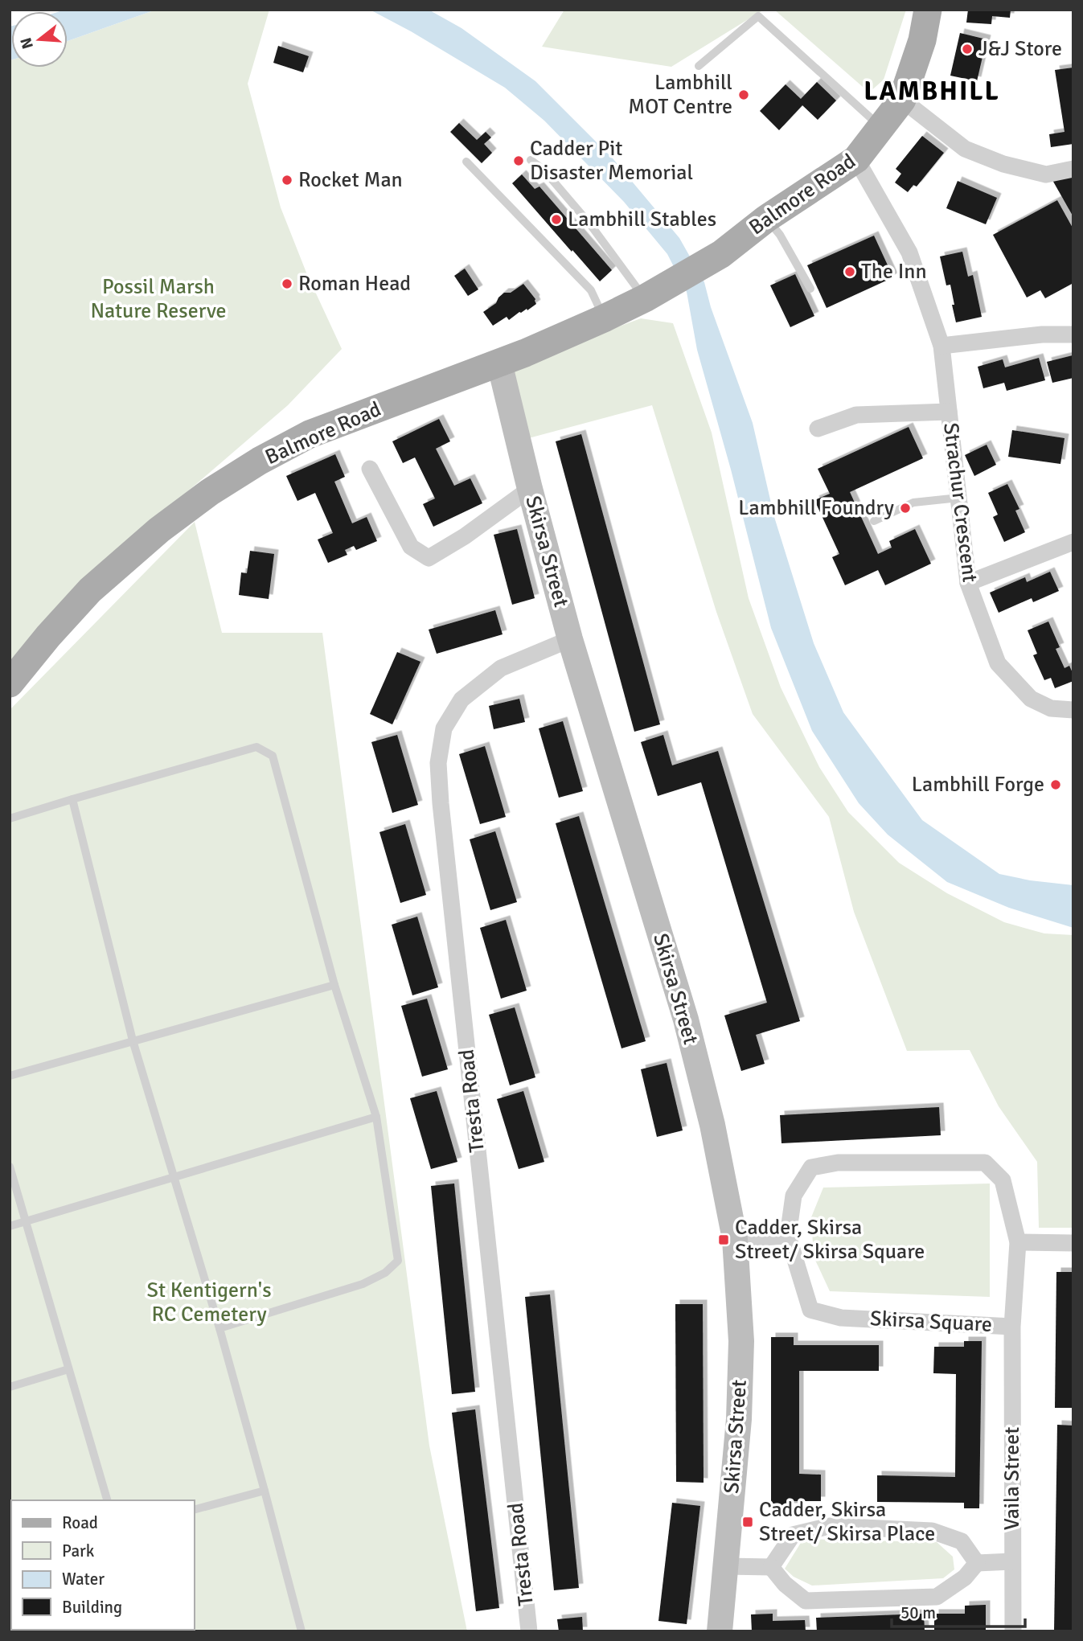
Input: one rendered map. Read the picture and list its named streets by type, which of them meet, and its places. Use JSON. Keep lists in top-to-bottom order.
{
  "streets": {
    "main road": ["Balmore Road"],
    "street": [
      "Strachur Crescent",
      "Skirsa Street",
      "Tresta Road",
      "Skirsa Square",
      "Vaila Street"
    ]
  },
  "crossings": [
    ["Balmore Road", "Strachur Crescent"],
    ["Balmore Road", "Skirsa Street"],
    ["Skirsa Street", "Tresta Road"],
    ["Skirsa Square", "Vaila Street"]
  ],
  "districts": ["LAMBHILL"],
  "parks": ["Possil Marsh Nature Reserve", "St Kentigern's RC Cemetery"],
  "places": {
    "other": [
      "J&J Store",
      "Lambhill MOT Centre",
      "Cadder Pit Disaster Memorial",
      "Rocket Man",
      "Lambhill Stables",
      "The Inn",
      "Roman Head",
      "Lambhill Foundry",
      "Lambhill Forge"
    ],
    "transit": ["Cadder, Skirsa Street/ Skirsa Square", "Cadder, Skirsa Street/ Skirsa Place"]
  },
  "legend": [
    "Road",
    "Park",
    "Water",
    "Building"
  ],
  "scale_bar": "50 m",
  "north": "left"
}
